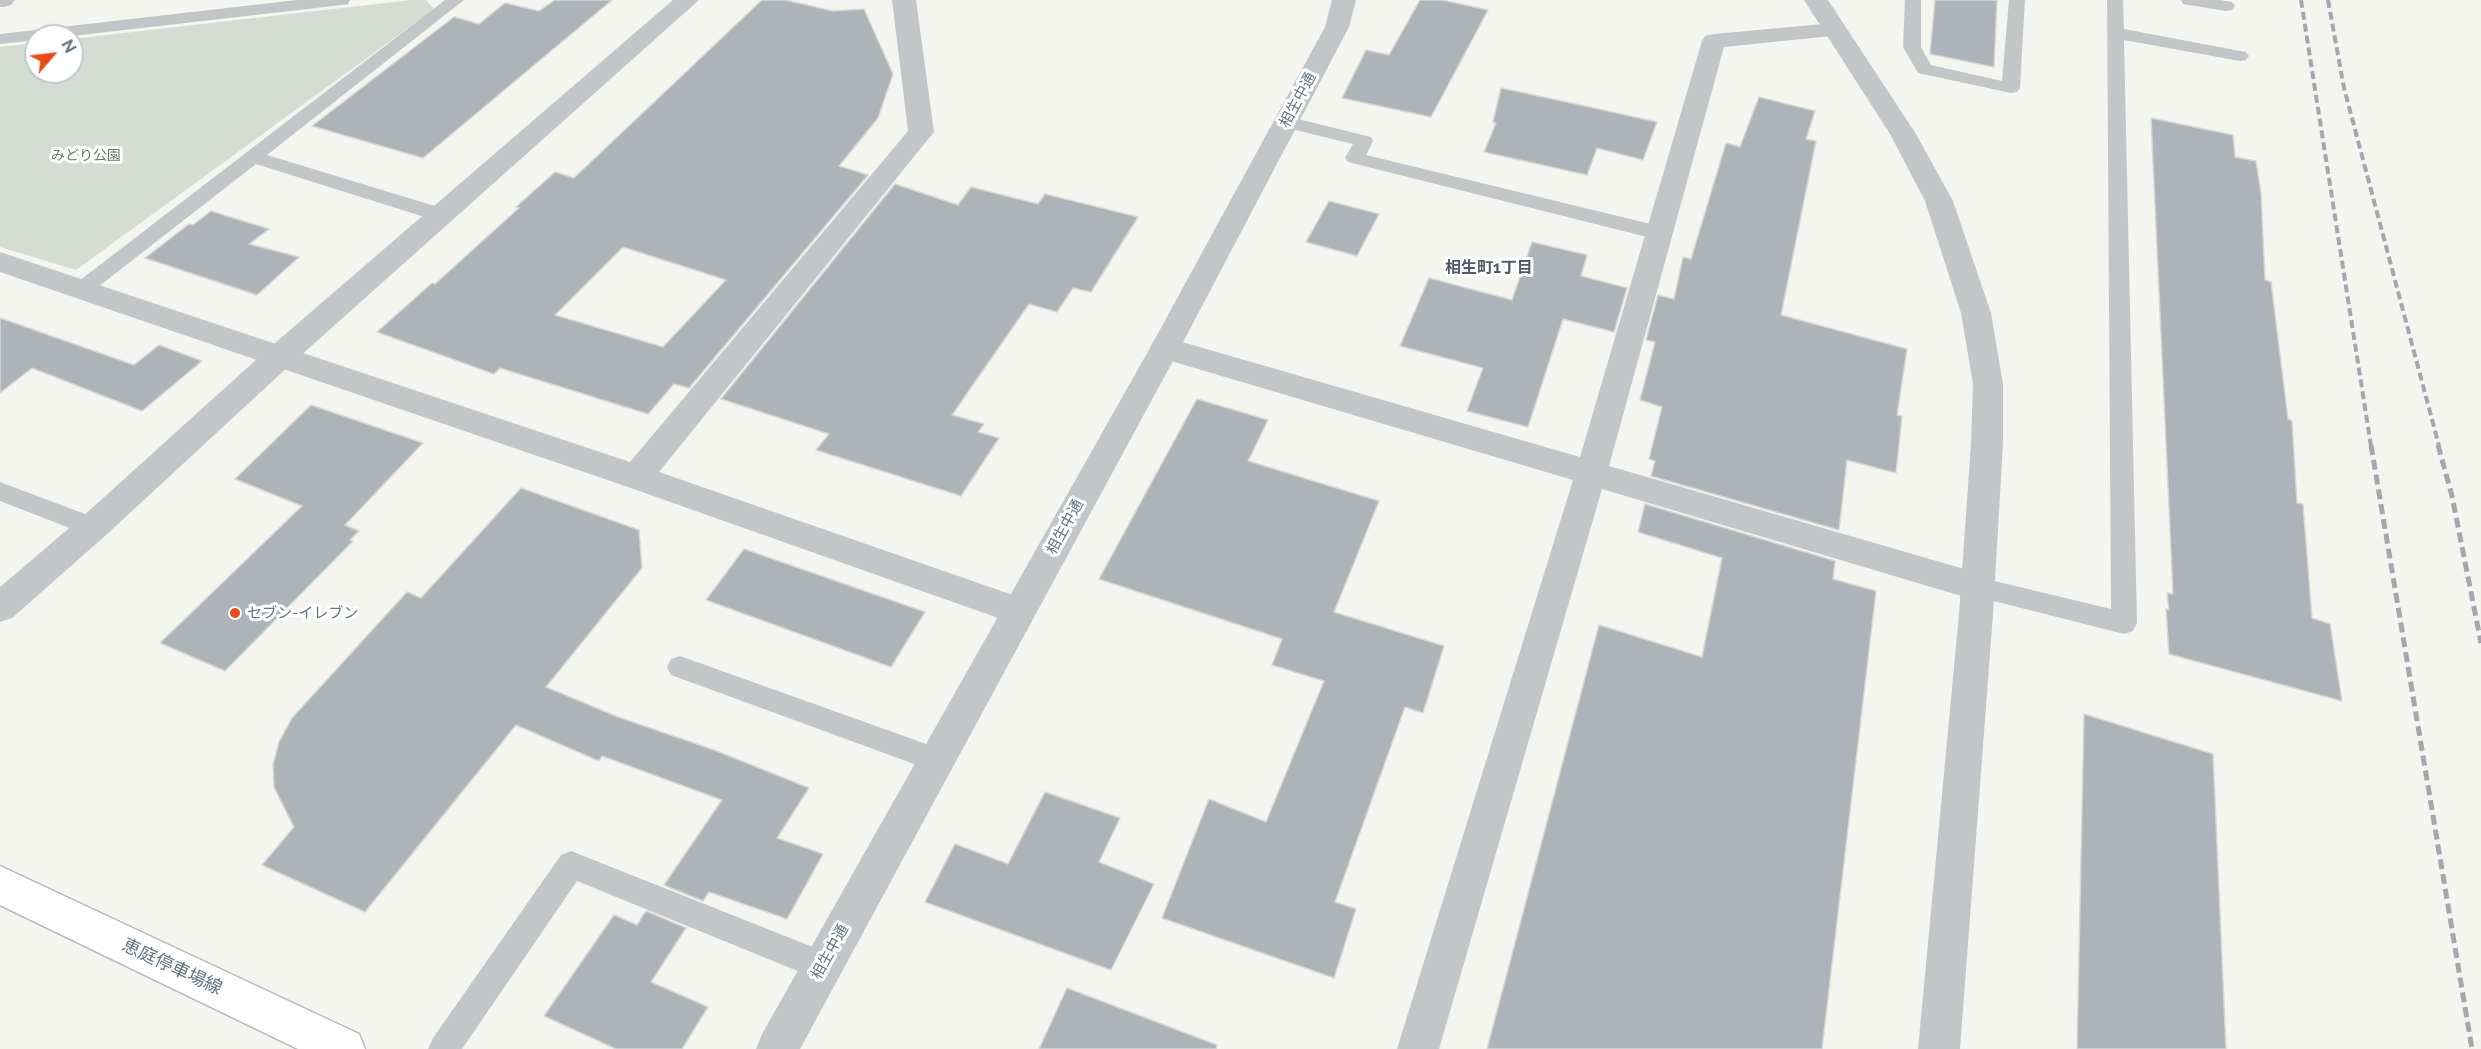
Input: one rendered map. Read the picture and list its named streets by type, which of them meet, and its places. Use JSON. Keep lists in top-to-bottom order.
{
  "streets": {
    "main road": ["恵庭停車場線"],
    "street": ["相生中通"]
  },
  "districts": ["相生町1丁目"],
  "parks": ["みどり公園"],
  "places": ["セブン-イレブン"],
  "north": "top right"
}
